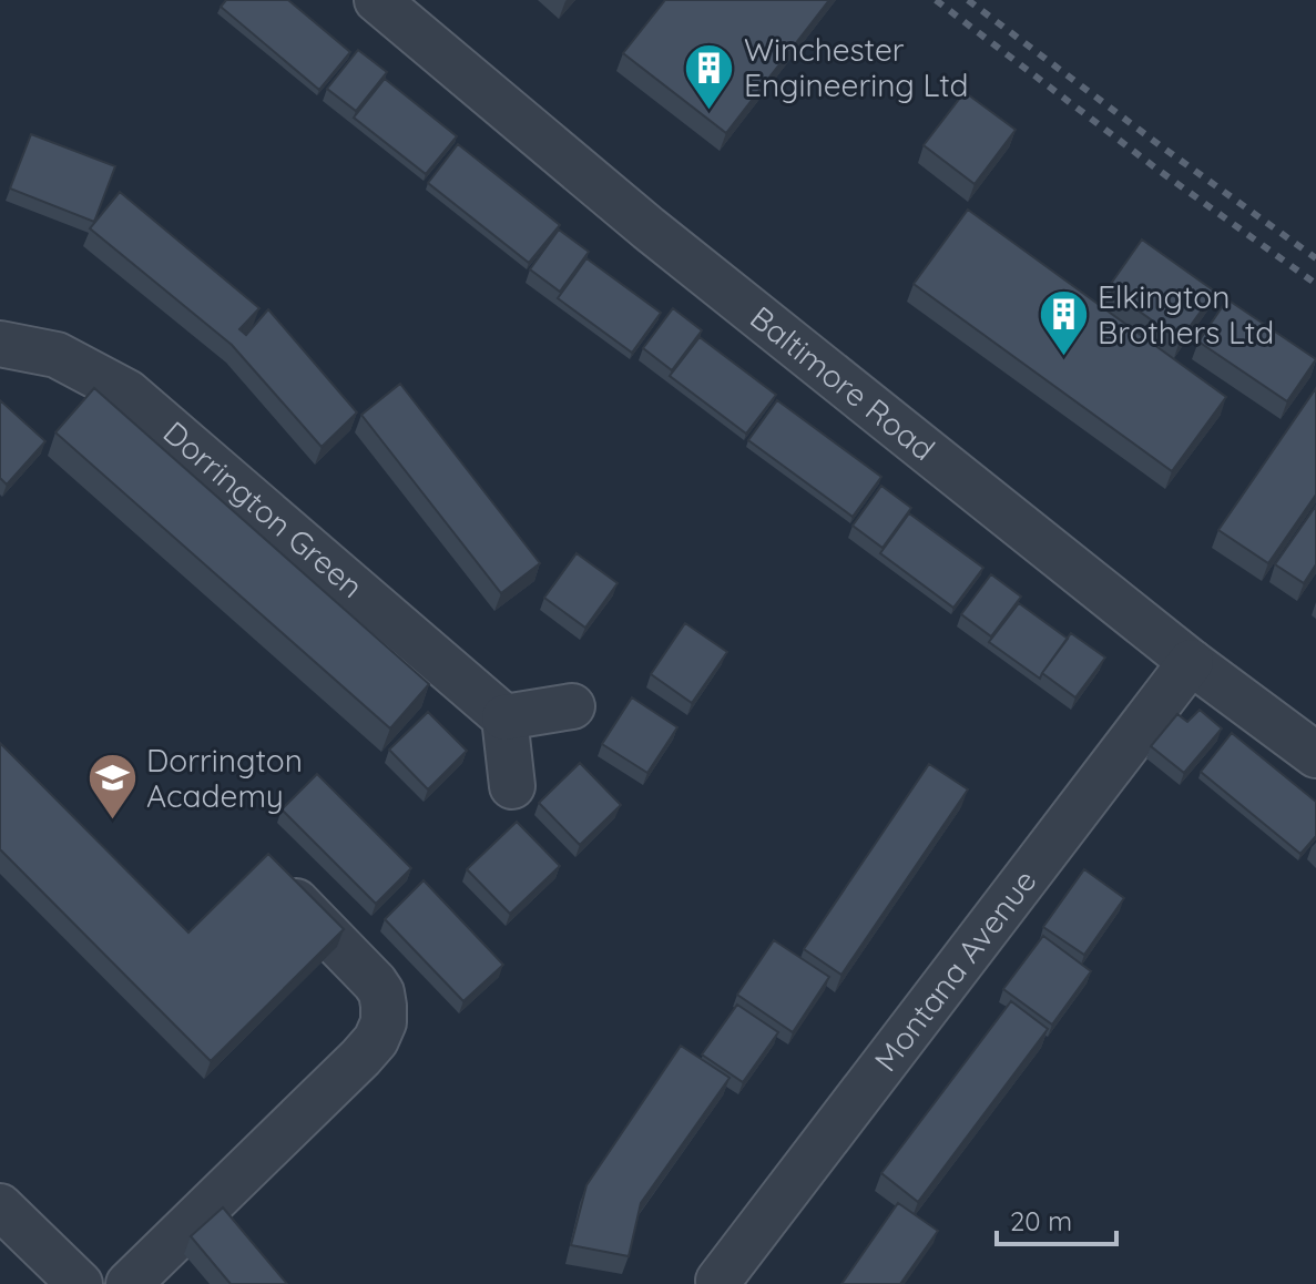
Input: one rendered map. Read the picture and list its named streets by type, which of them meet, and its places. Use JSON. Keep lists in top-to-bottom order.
{
  "streets": {
    "street": ["Baltimore Road", "Dorrington Green", "Montana Avenue"]
  },
  "crossings": [
    ["Baltimore Road", "Montana Avenue"]
  ],
  "places": {
    "building": ["Winchester Engineering Ltd", "Elkington Brothers Ltd"],
    "school or university": ["Dorrington Academy"]
  },
  "scale_bar": "20 m"
}
